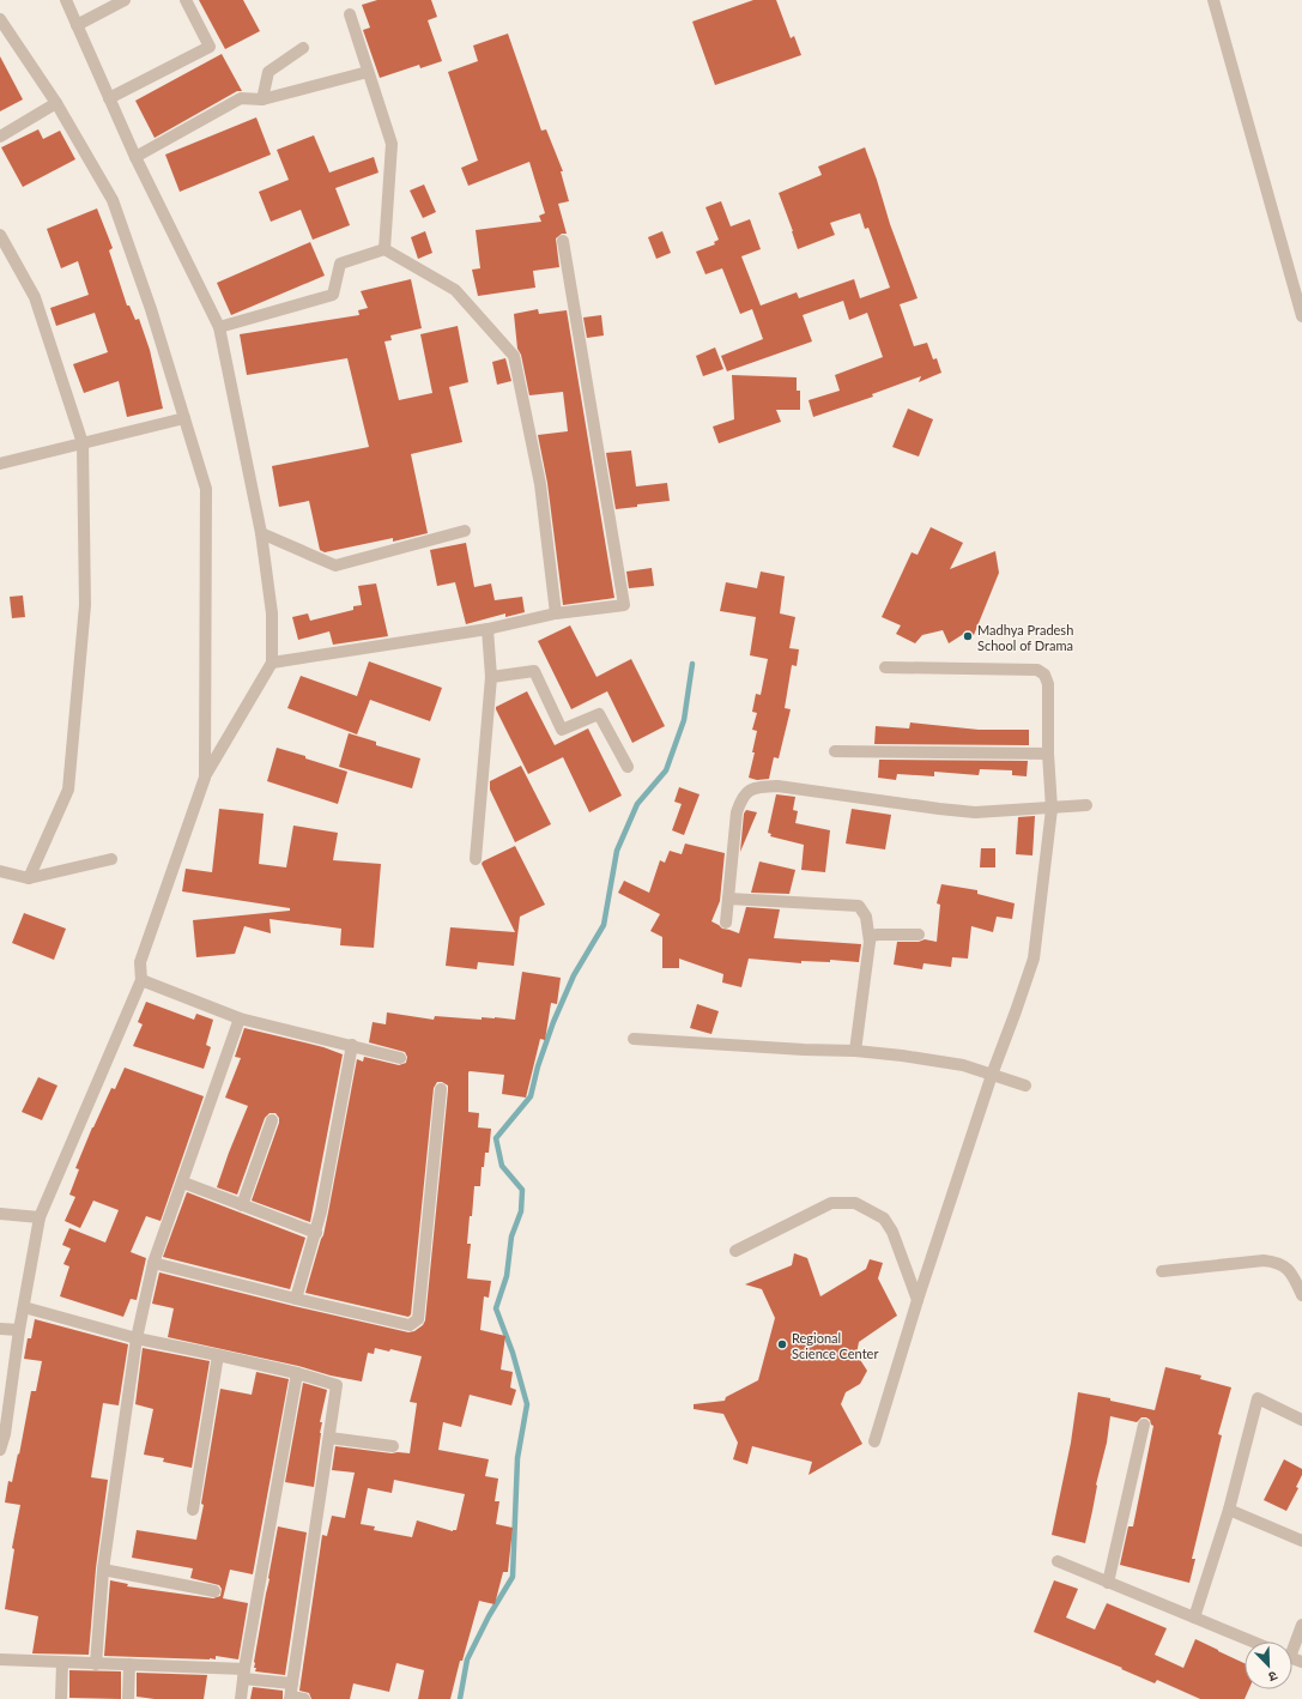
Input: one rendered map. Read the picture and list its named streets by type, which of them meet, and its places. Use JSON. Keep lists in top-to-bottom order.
{
  "places": ["Madhya Pradesh School of Drama", "Regional Science Center"],
  "north": "bottom right"
}
